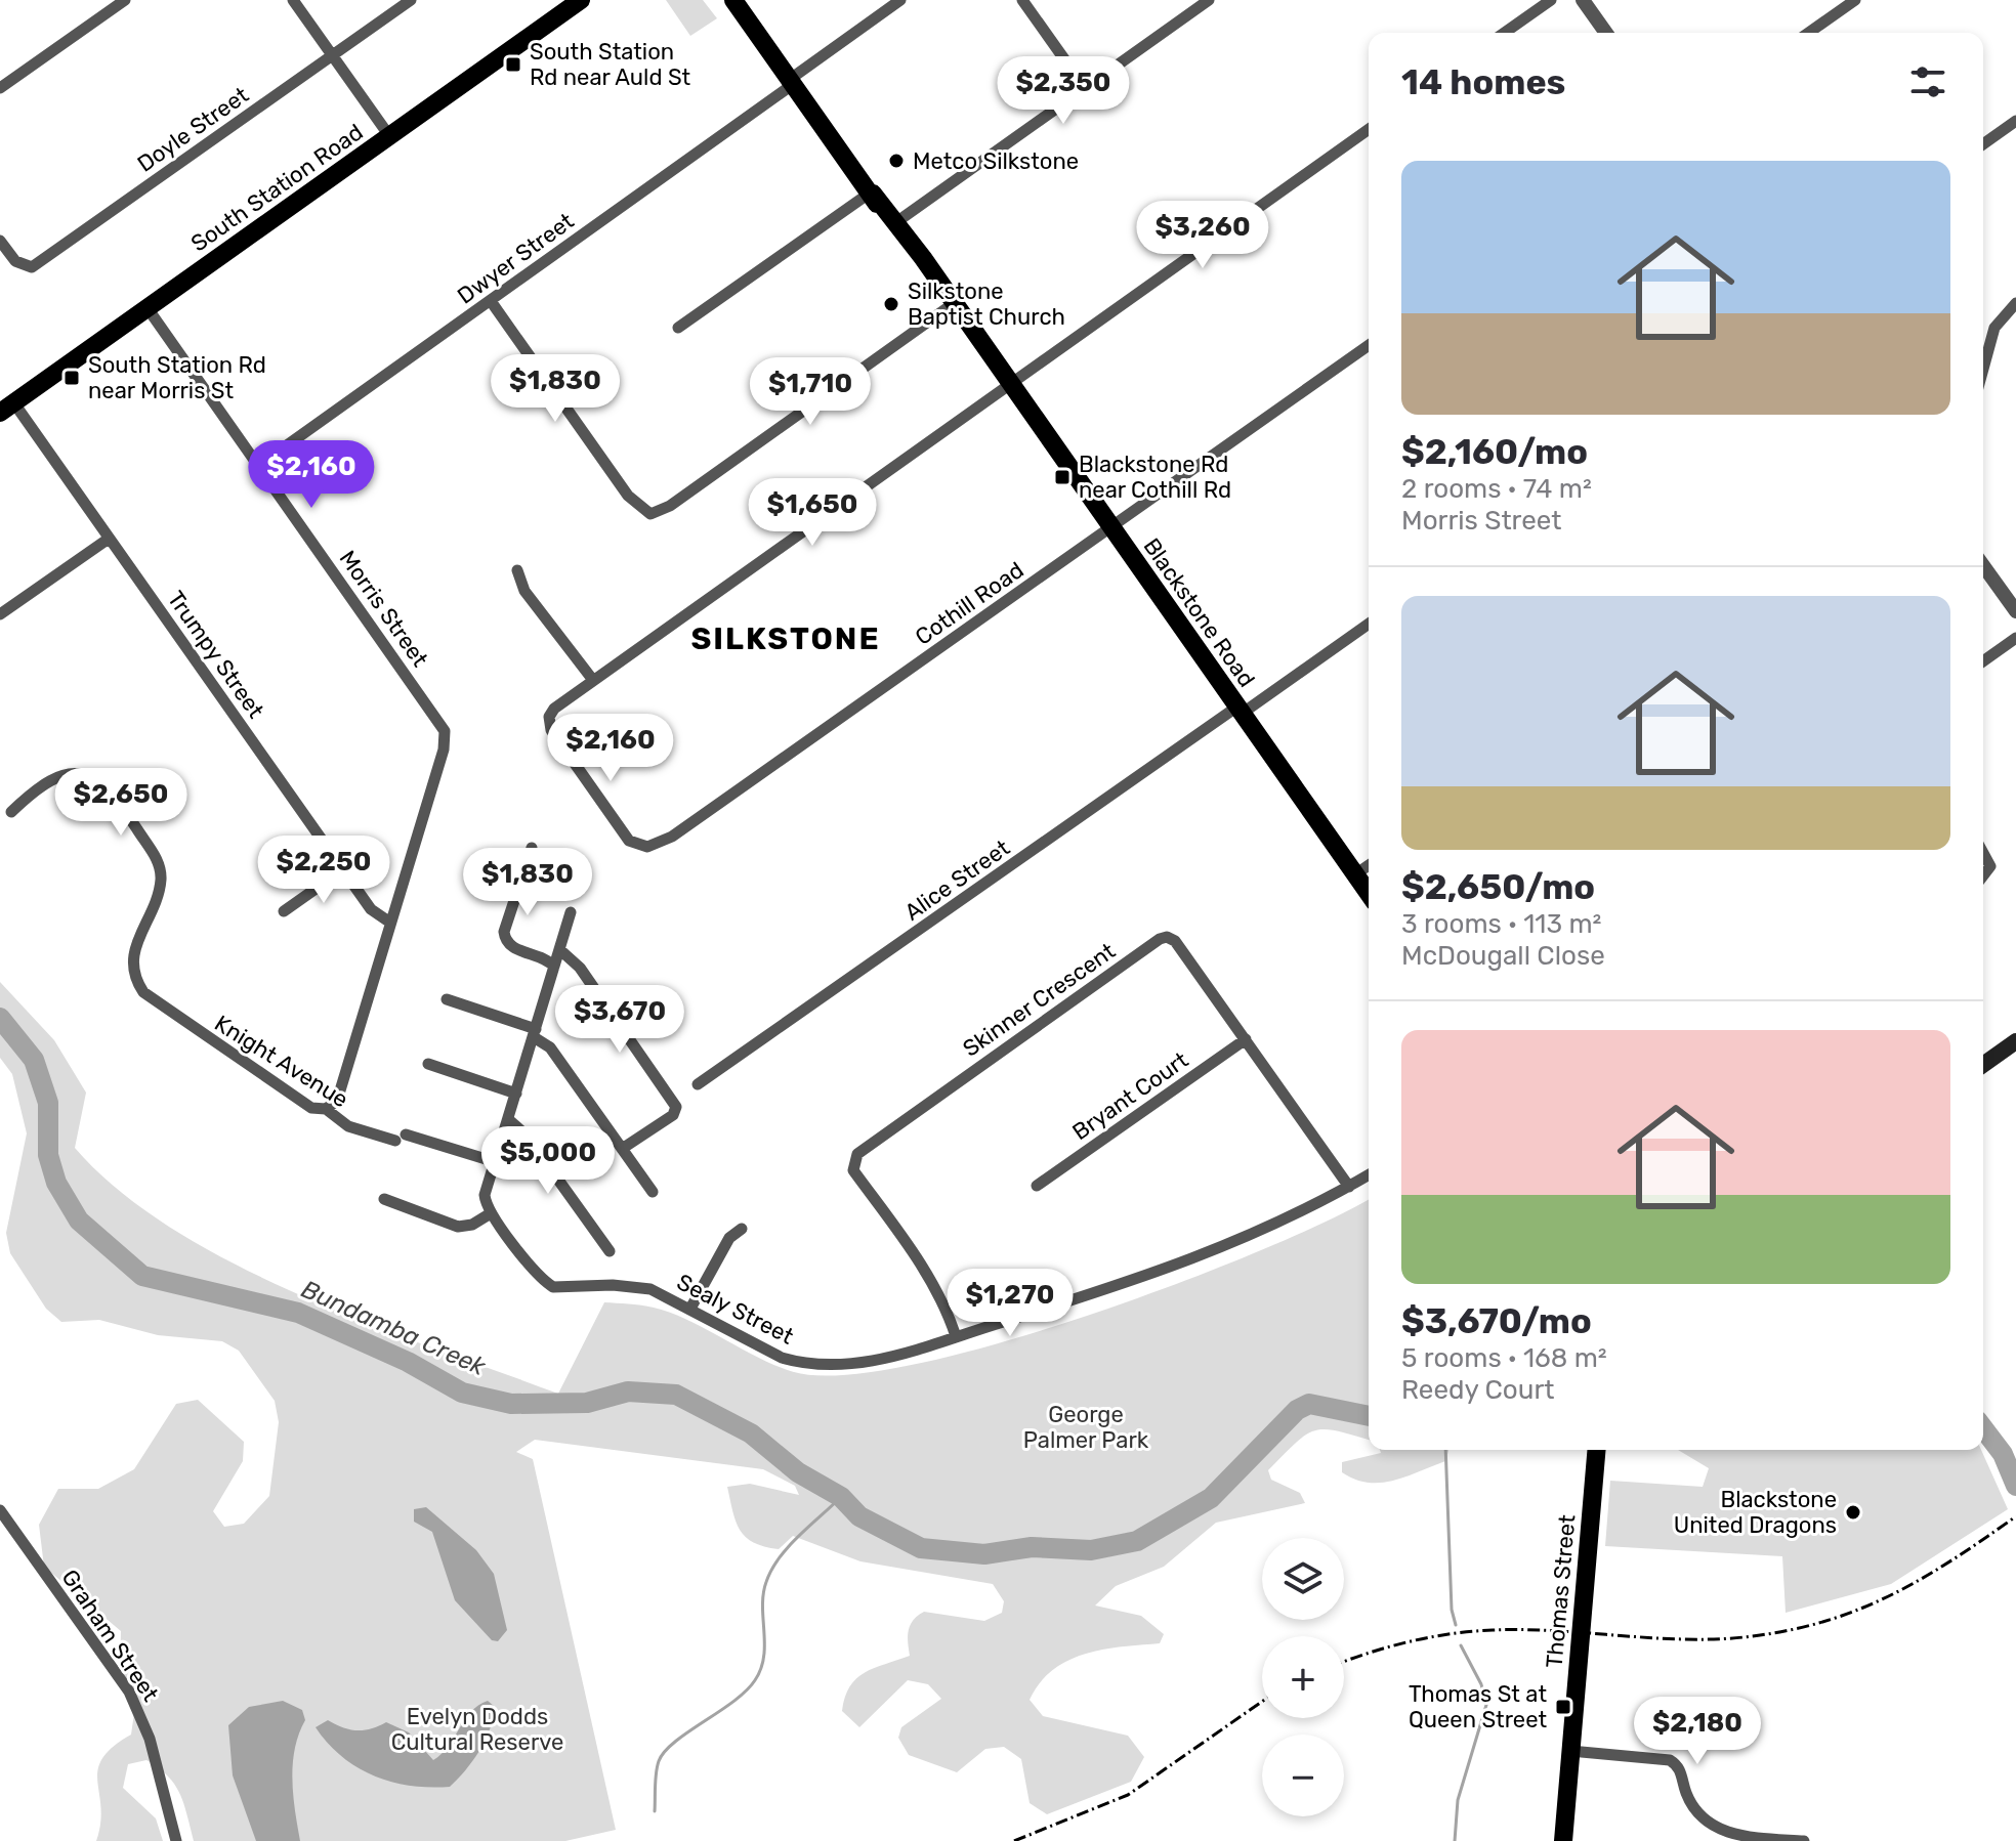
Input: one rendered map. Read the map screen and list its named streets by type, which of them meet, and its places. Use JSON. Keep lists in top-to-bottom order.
{
  "streets": {
    "main road": ["South Station Road", "Blackstone Road", "Thomas Street"],
    "street": [
      "Doyle Street",
      "Dwyer Street",
      "Cothill Road",
      "Morris Street",
      "Trumpy Street",
      "Alice Street",
      "Skinner Crescent",
      "Knight Avenue",
      "Bryant Court",
      "Sealy Street",
      "Graham Street"
    ]
  },
  "crossings": [
    ["South Station Road", "Morris Street"],
    ["South Station Road", "Trumpy Street"],
    ["Dwyer Street", "Morris Street"],
    ["Dwyer Street", "Blackstone Road"],
    ["Cothill Road", "Blackstone Road"],
    ["Morris Street", "Trumpy Street"],
    ["Blackstone Road", "Alice Street"],
    ["Skinner Crescent", "Bryant Court"],
    ["Skinner Crescent", "Sealy Street"]
  ],
  "districts": ["SILKSTONE"],
  "water": ["Bundamba Creek"],
  "parks": ["George Palmer Park", "Evelyn Dodds Cultural Reserve"],
  "places": {
    "transit": [
      "South Station Rd near Auld St",
      "South Station Rd near Morris St",
      "Blackstone Rd near Cothill Rd",
      "Thomas St at Queen Street"
    ],
    "other": ["Metco Silkstone", "Silkstone Baptist Church", "Blackstone United Dragons"]
  },
  "page": {
    "heading": "14 homes",
    "price": [
      "$2,350",
      "$3,260",
      "$1,830",
      "$1,710",
      "$2,160",
      "$1,650",
      "$2,160",
      "$2,650",
      "$2,250",
      "$1,830",
      "$3,670",
      "$5,000",
      "$1,270",
      "$2,180"
    ],
    "list": [
      {
        "name": "$2,160/mo",
        "note": "2 rooms · 74 m² · Morris Street"
      },
      {
        "name": "$2,650/mo",
        "note": "3 rooms · 113 m² · McDougall Close"
      },
      {
        "name": "$3,670/mo",
        "note": "5 rooms · 168 m² · Reedy Court"
      }
    ],
    "map_buttons": ["+", "−"]
  }
}
